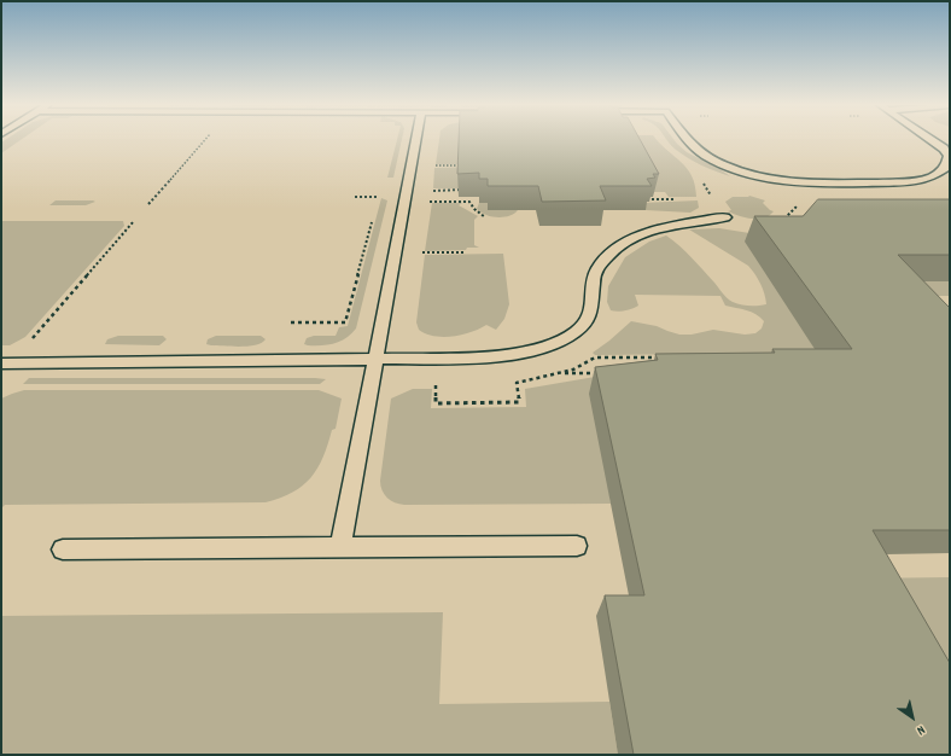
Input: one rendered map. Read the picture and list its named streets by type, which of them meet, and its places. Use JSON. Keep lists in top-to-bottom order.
{
  "north": "bottom right"
}
